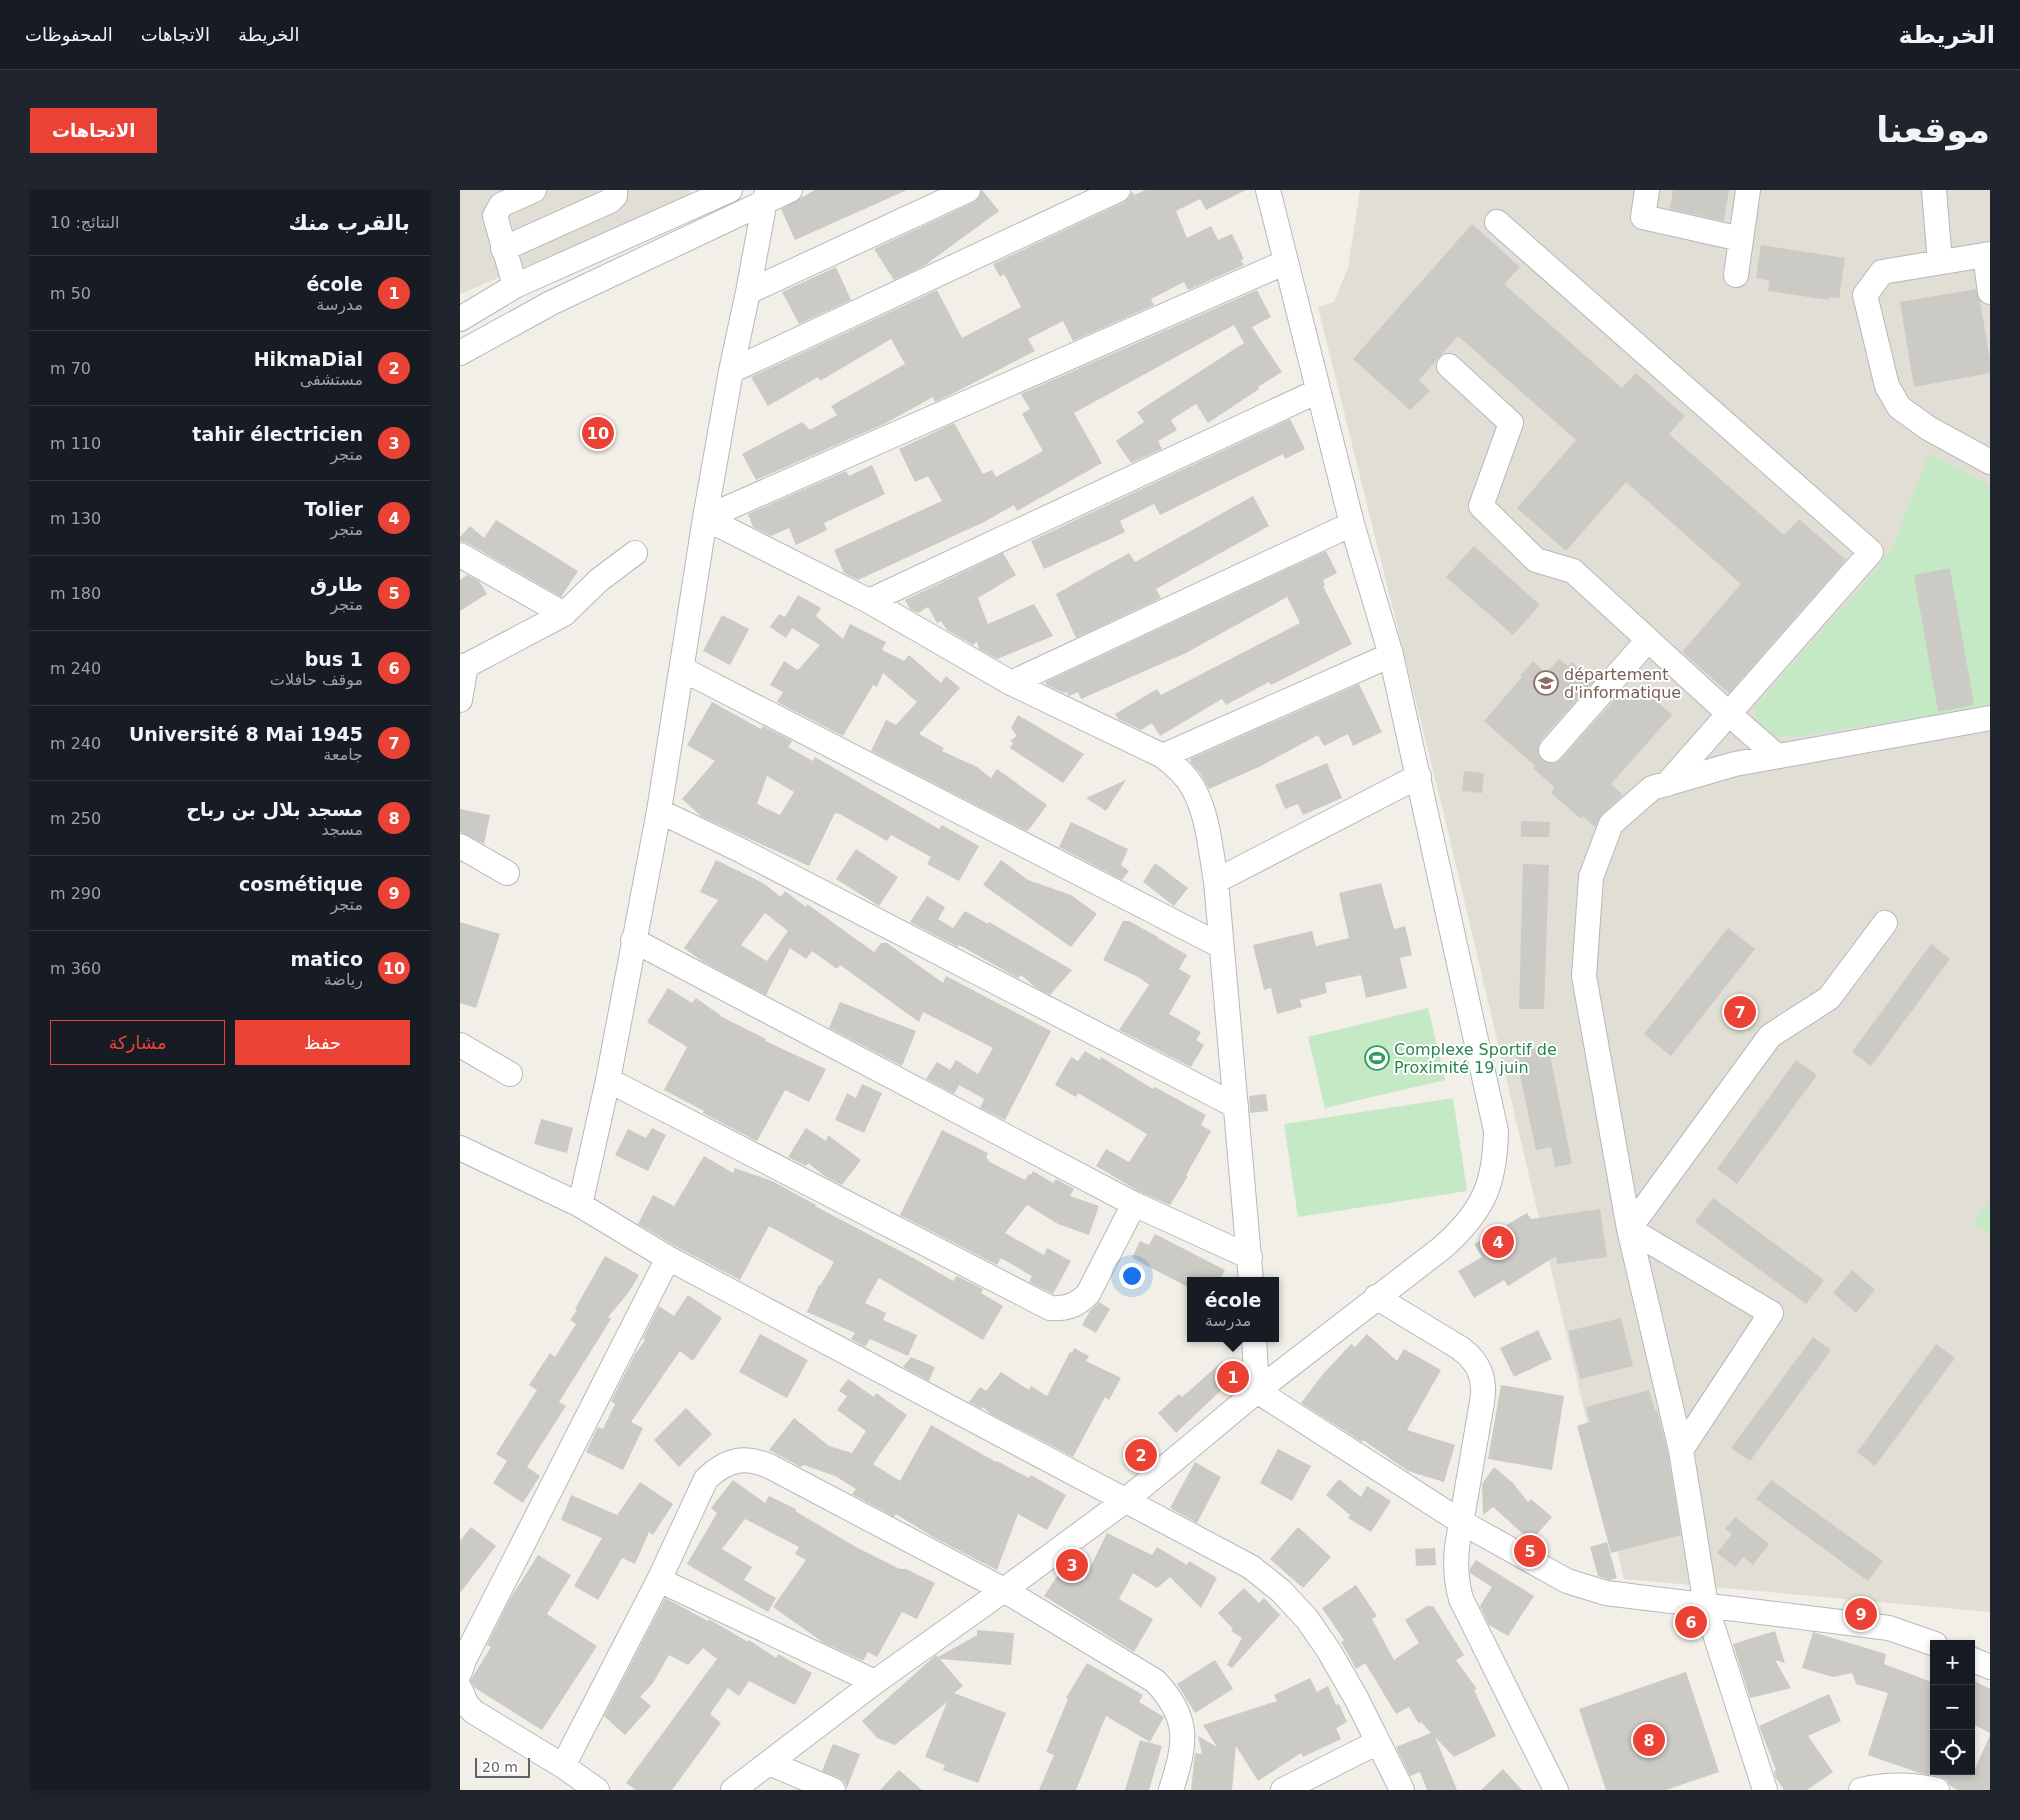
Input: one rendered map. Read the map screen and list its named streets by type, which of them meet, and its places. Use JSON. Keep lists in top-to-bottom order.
{
  "places": {
    "school or university": ["département d'informatique"],
    "sports": ["Complexe Sportif de Proximité 19 juin"]
  },
  "scale_bar": "20 m",
  "page": {
    "header": "الخريطة",
    "nav": ["الخريطة", "الاتجاهات", "المحفوظات"],
    "buttons": [
      "الاتجاهات",
      ["حفظ", "مشاركة"]
    ],
    "title": "موقعنا",
    "heading": ["بالقرب منك", "النتائج: 10"],
    "list": [
      {
        "mark": "1",
        "name": "école",
        "note": "مدرسة",
        "value": "50 m"
      },
      {
        "mark": "2",
        "name": "HikmaDial",
        "note": "مستشفى",
        "value": "70 m"
      },
      {
        "mark": "3",
        "name": "tahir électricien",
        "note": "متجر",
        "value": "110 m"
      },
      {
        "mark": "4",
        "name": "Tolier",
        "note": "متجر",
        "value": "130 m"
      },
      {
        "mark": "5",
        "name": "طارق",
        "note": "متجر",
        "value": "180 m"
      },
      {
        "mark": "6",
        "name": "bus 1",
        "note": "موقف حافلات",
        "value": "240 m"
      },
      {
        "mark": "7",
        "name": "Université 8 Mai 1945",
        "note": "جامعة",
        "value": "240 m"
      },
      {
        "mark": "8",
        "name": "مسجد بلال بن رباح",
        "note": "مسجد",
        "value": "250 m"
      },
      {
        "mark": "9",
        "name": "cosmétique",
        "note": "متجر",
        "value": "290 m"
      },
      {
        "mark": "10",
        "name": "matico",
        "note": "رياضة",
        "value": "360 m"
      }
    ],
    "pins": [
      "10",
      "7",
      "4",
      "1",
      "2",
      "5",
      "3",
      "9",
      "6",
      "8"
    ],
    "popup": ["école", "مدرسة"],
    "map_buttons": ["+", "−"],
    "scale": "20 m"
  }
}
